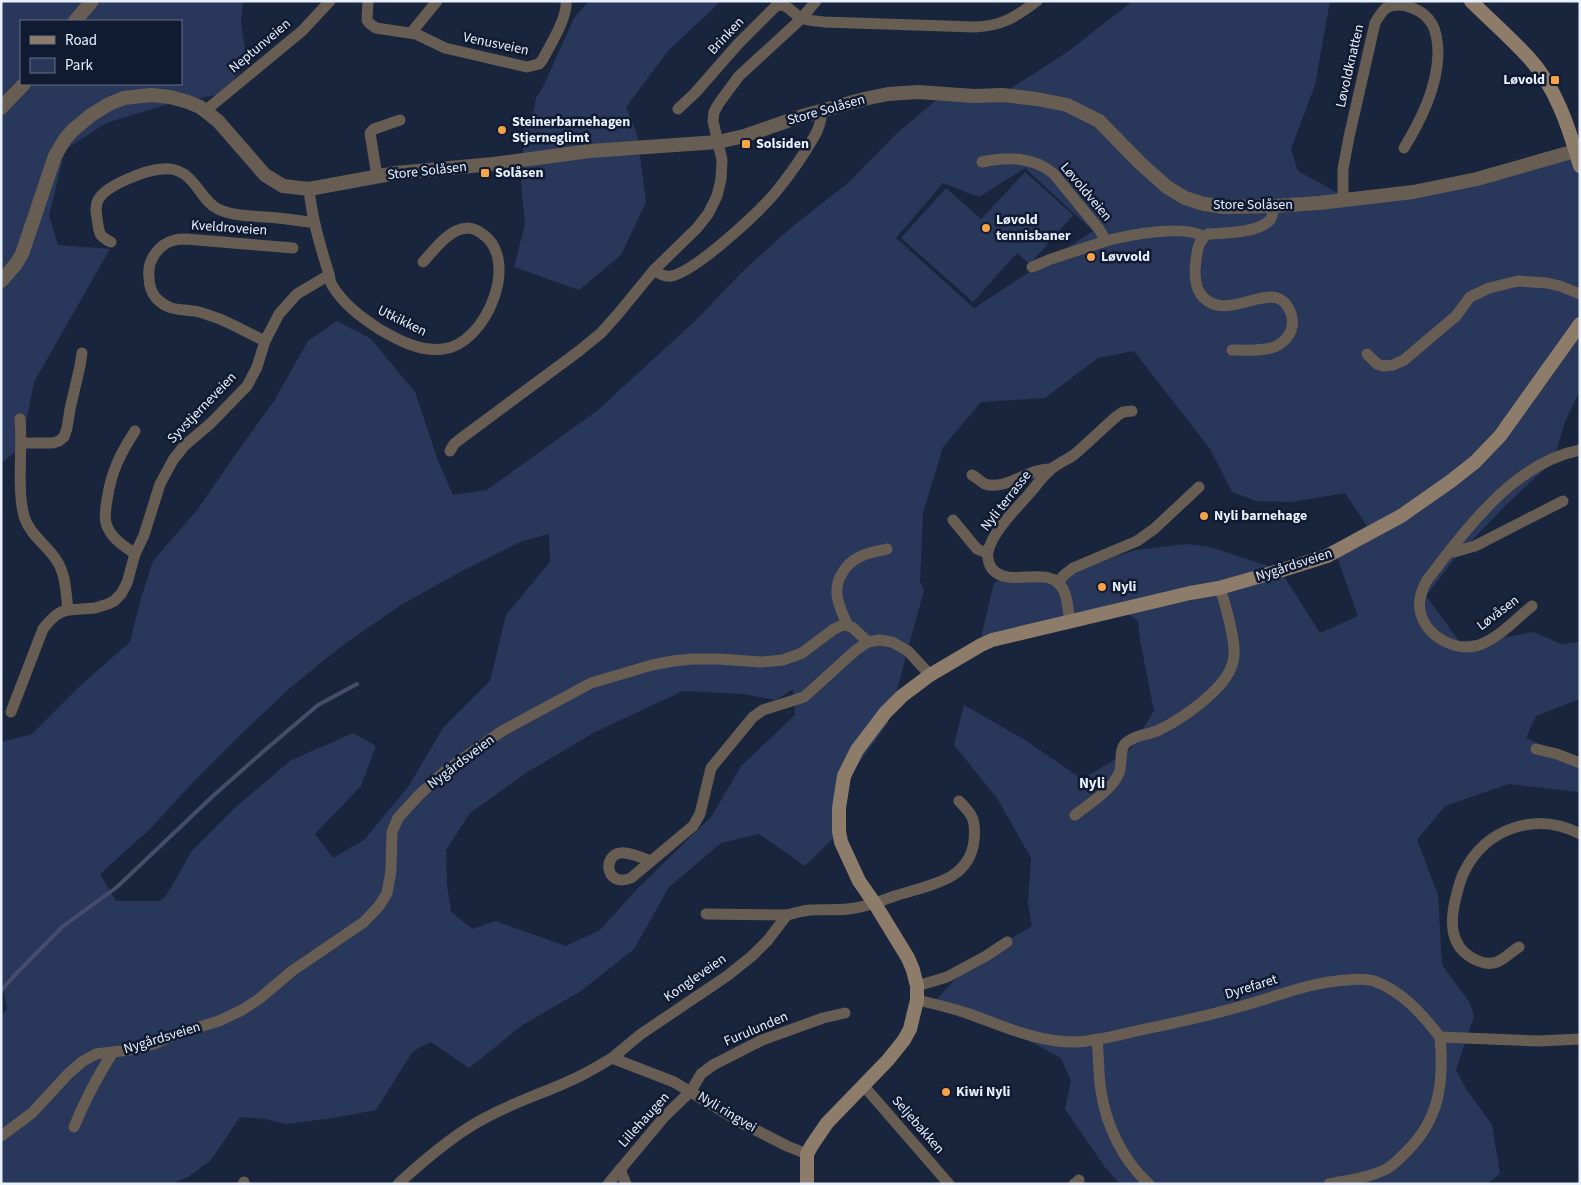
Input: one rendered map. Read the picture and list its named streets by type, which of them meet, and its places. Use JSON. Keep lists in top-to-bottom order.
{
  "streets": {
    "main road": ["Nygårdsveien"],
    "street": [
      "Brinken",
      "Venusveien",
      "Neptunveien",
      "Løvoldknatten",
      "Store Solåsen",
      "Løvoldveien",
      "Kveldroveien",
      "Utkikken",
      "Syvstjerneveien",
      "Nyli terrasse",
      "Løvåsen",
      "Kongleveien",
      "Dyrefaret",
      "Furulunden",
      "Nyli ringvei",
      "Lillehaugen",
      "Seljebakken"
    ]
  },
  "crossings": [
    ["Neptunveien", "Store Solåsen"],
    ["Løvoldknatten", "Store Solåsen"],
    ["Store Solåsen", "Utkikken"],
    ["Kveldroveien", "Syvstjerneveien"],
    ["Utkikken", "Syvstjerneveien"],
    ["Kongleveien", "Nyli ringvei"],
    ["Furulunden", "Nyli ringvei"],
    ["Furulunden", "Lillehaugen"],
    ["Nyli ringvei", "Lillehaugen"]
  ],
  "districts": ["Nyli"],
  "places": {
    "transit": ["Løvold", "Solsiden", "Solåsen"],
    "other": [
      "Steinerbarnehagen Stjerneglimt",
      "Løvold tennisbaner",
      "Løvvold",
      "Nyli barnehage",
      "Nyli",
      "Kiwi Nyli"
    ]
  },
  "legend": ["Road", "Park"]
}
